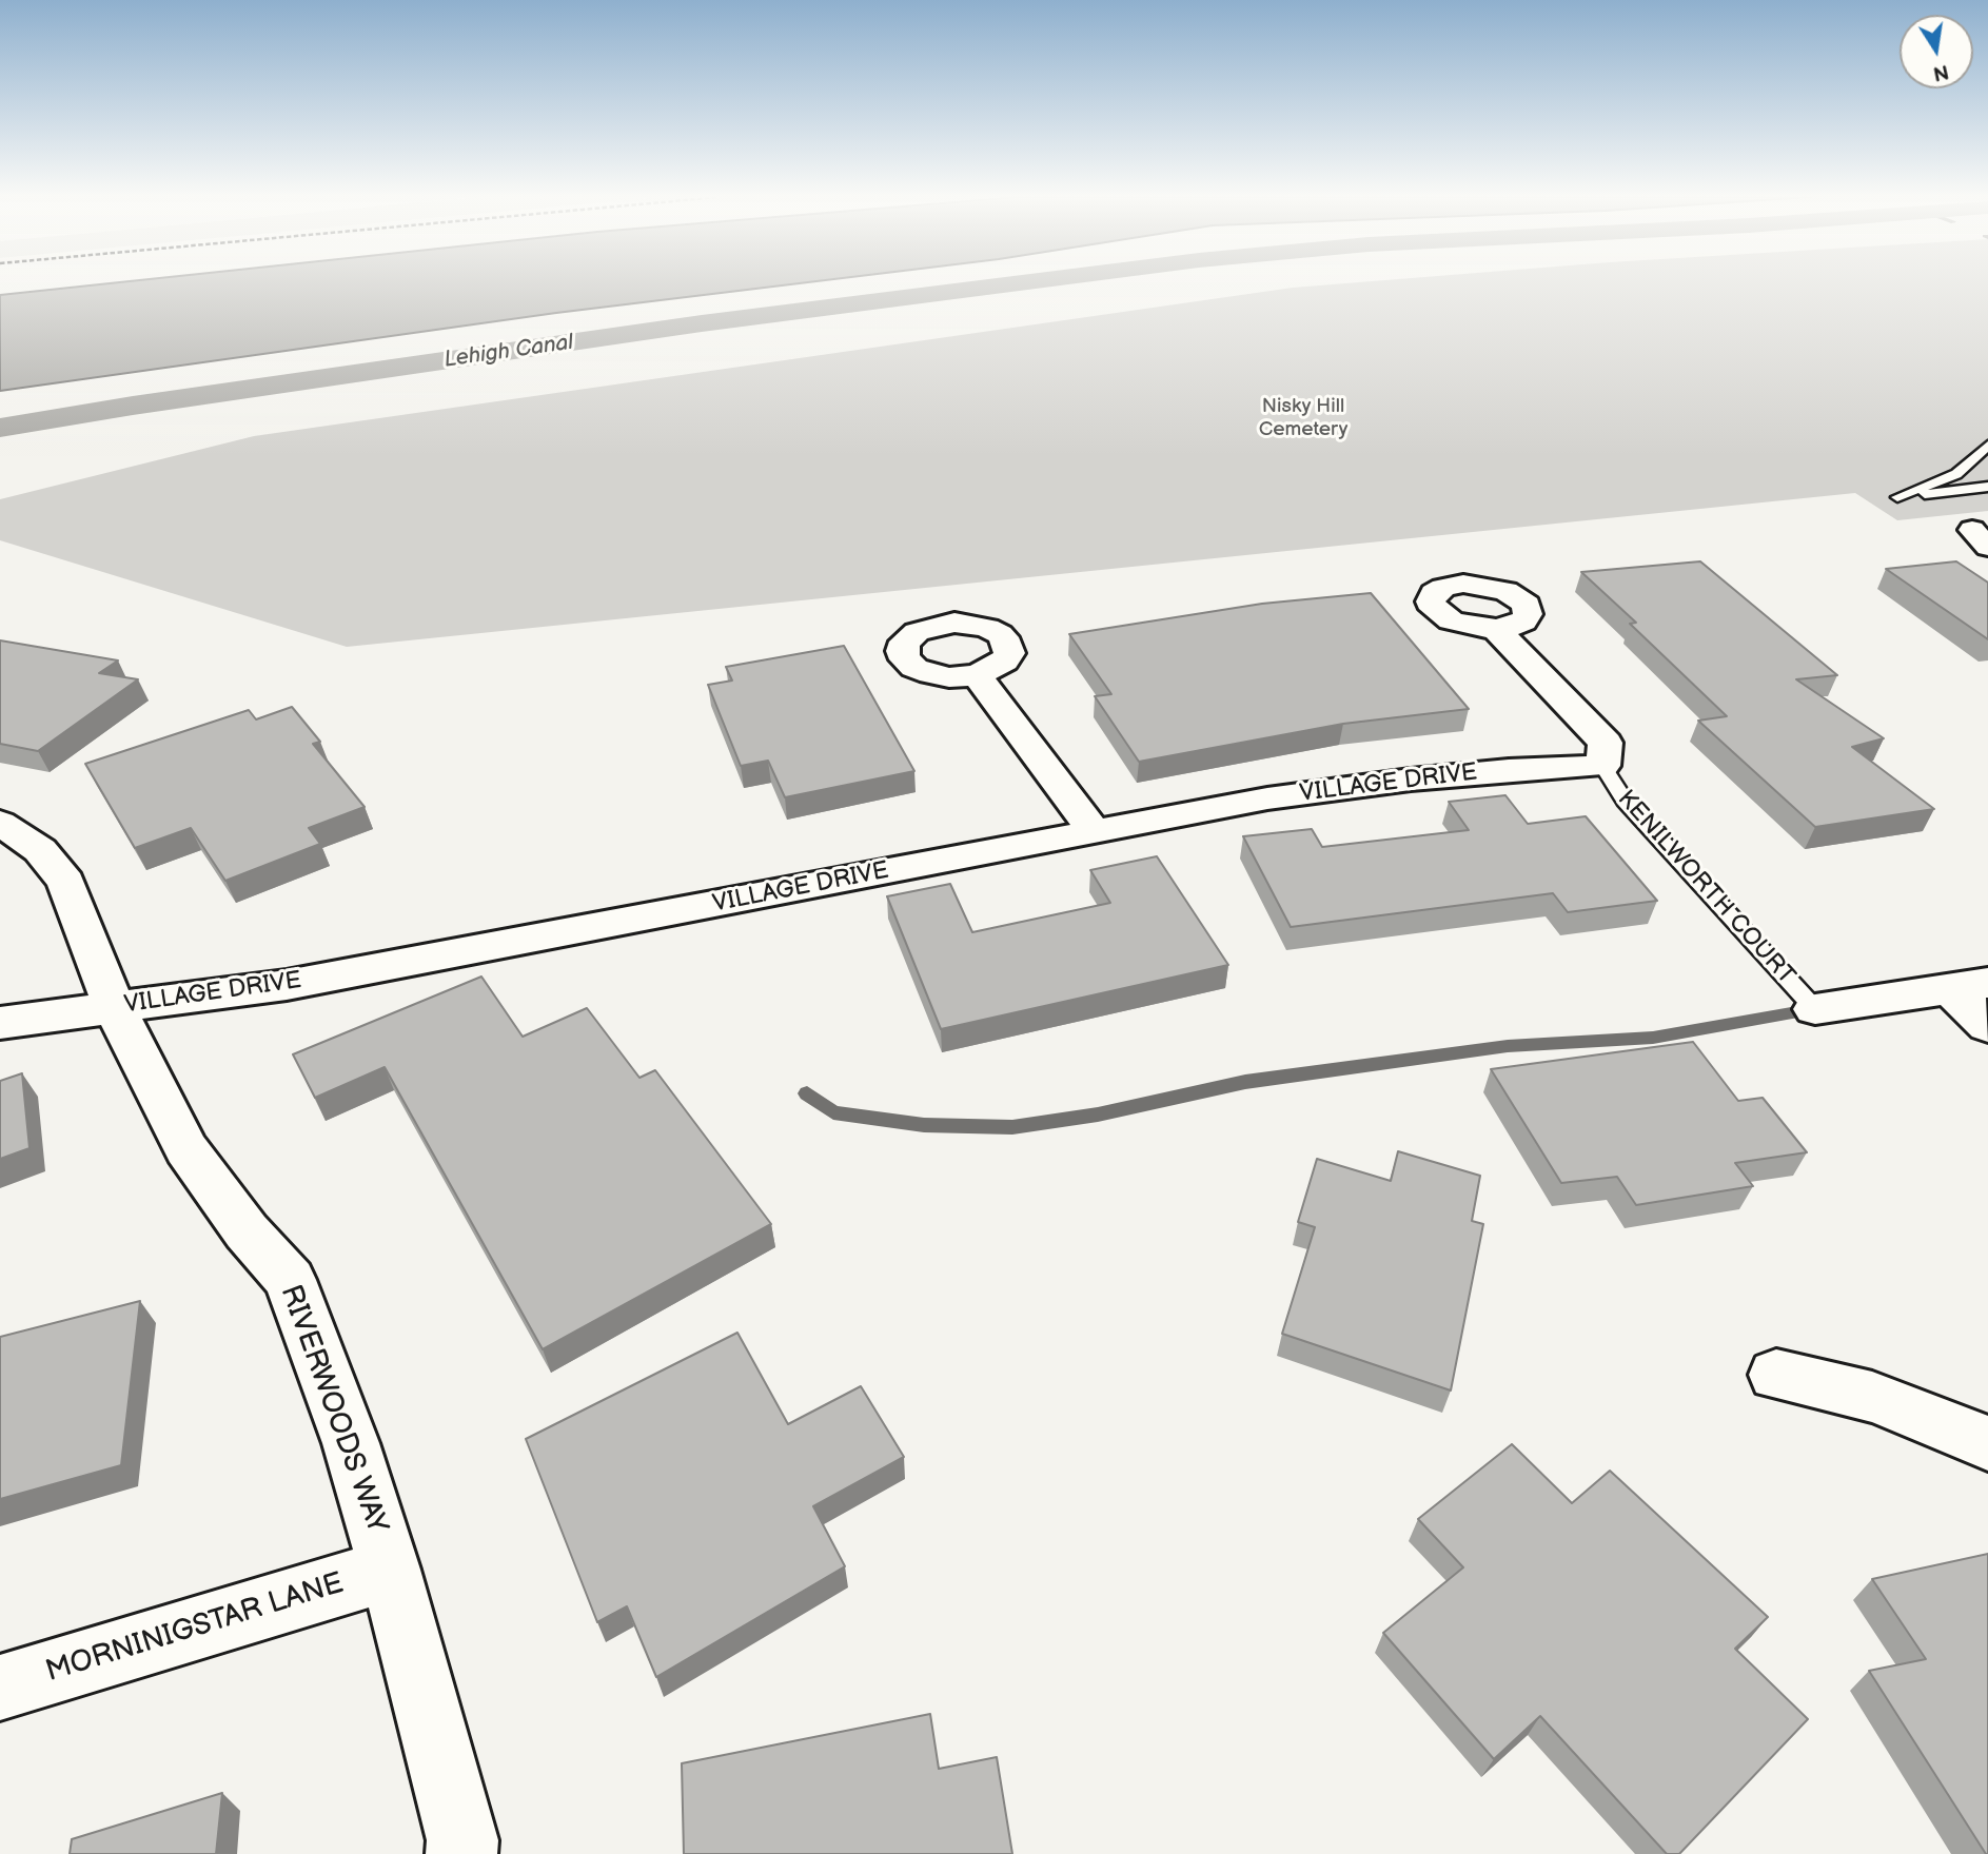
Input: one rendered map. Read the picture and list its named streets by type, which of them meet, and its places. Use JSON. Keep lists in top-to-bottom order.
{
  "streets": {
    "street": [
      "VILLAGE DRIVE",
      "KENILWORTH COURT",
      "RIVERWOODS WAY",
      "MORNINIGSTAR LANE"
    ]
  },
  "crossings": [
    ["VILLAGE DRIVE", "KENILWORTH COURT"],
    ["VILLAGE DRIVE", "RIVERWOODS WAY"],
    ["RIVERWOODS WAY", "MORNINIGSTAR LANE"]
  ],
  "water": ["Lehigh Canal"],
  "parks": ["Nisky Hill Cemetery"],
  "north": "bottom"
}
